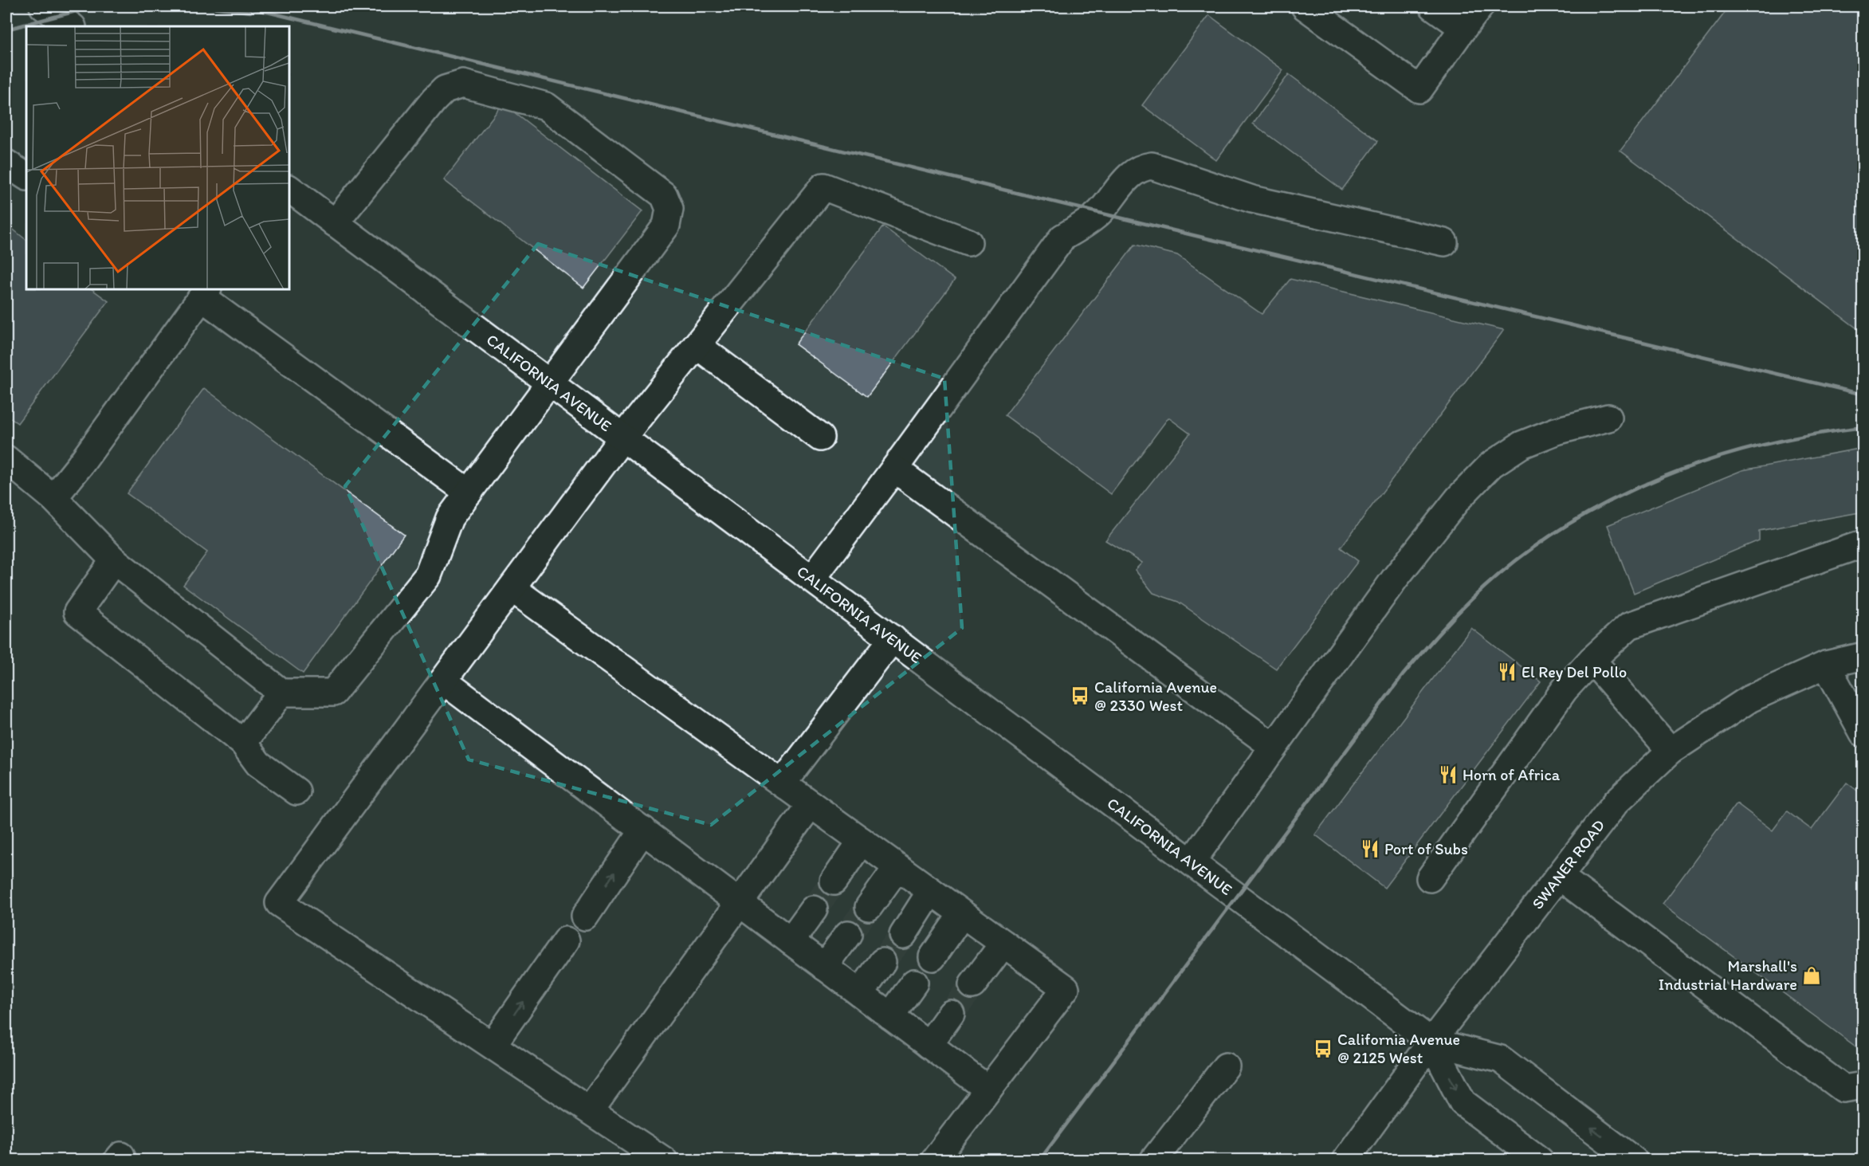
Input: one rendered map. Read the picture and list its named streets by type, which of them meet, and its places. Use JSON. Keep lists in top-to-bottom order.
{
  "streets": {
    "main road": ["CALIFORNIA AVENUE", "SWANER ROAD"]
  },
  "crossings": [
    ["CALIFORNIA AVENUE", "SWANER ROAD"]
  ],
  "places": {
    "restaurant": ["El Rey Del Pollo", "Horn of Africa", "Port of Subs"],
    "bus stop": ["California Avenue @ 2330 West", "California Avenue @ 2125 West"],
    "shop": ["Marshall's Industrial Hardware"]
  }
}
